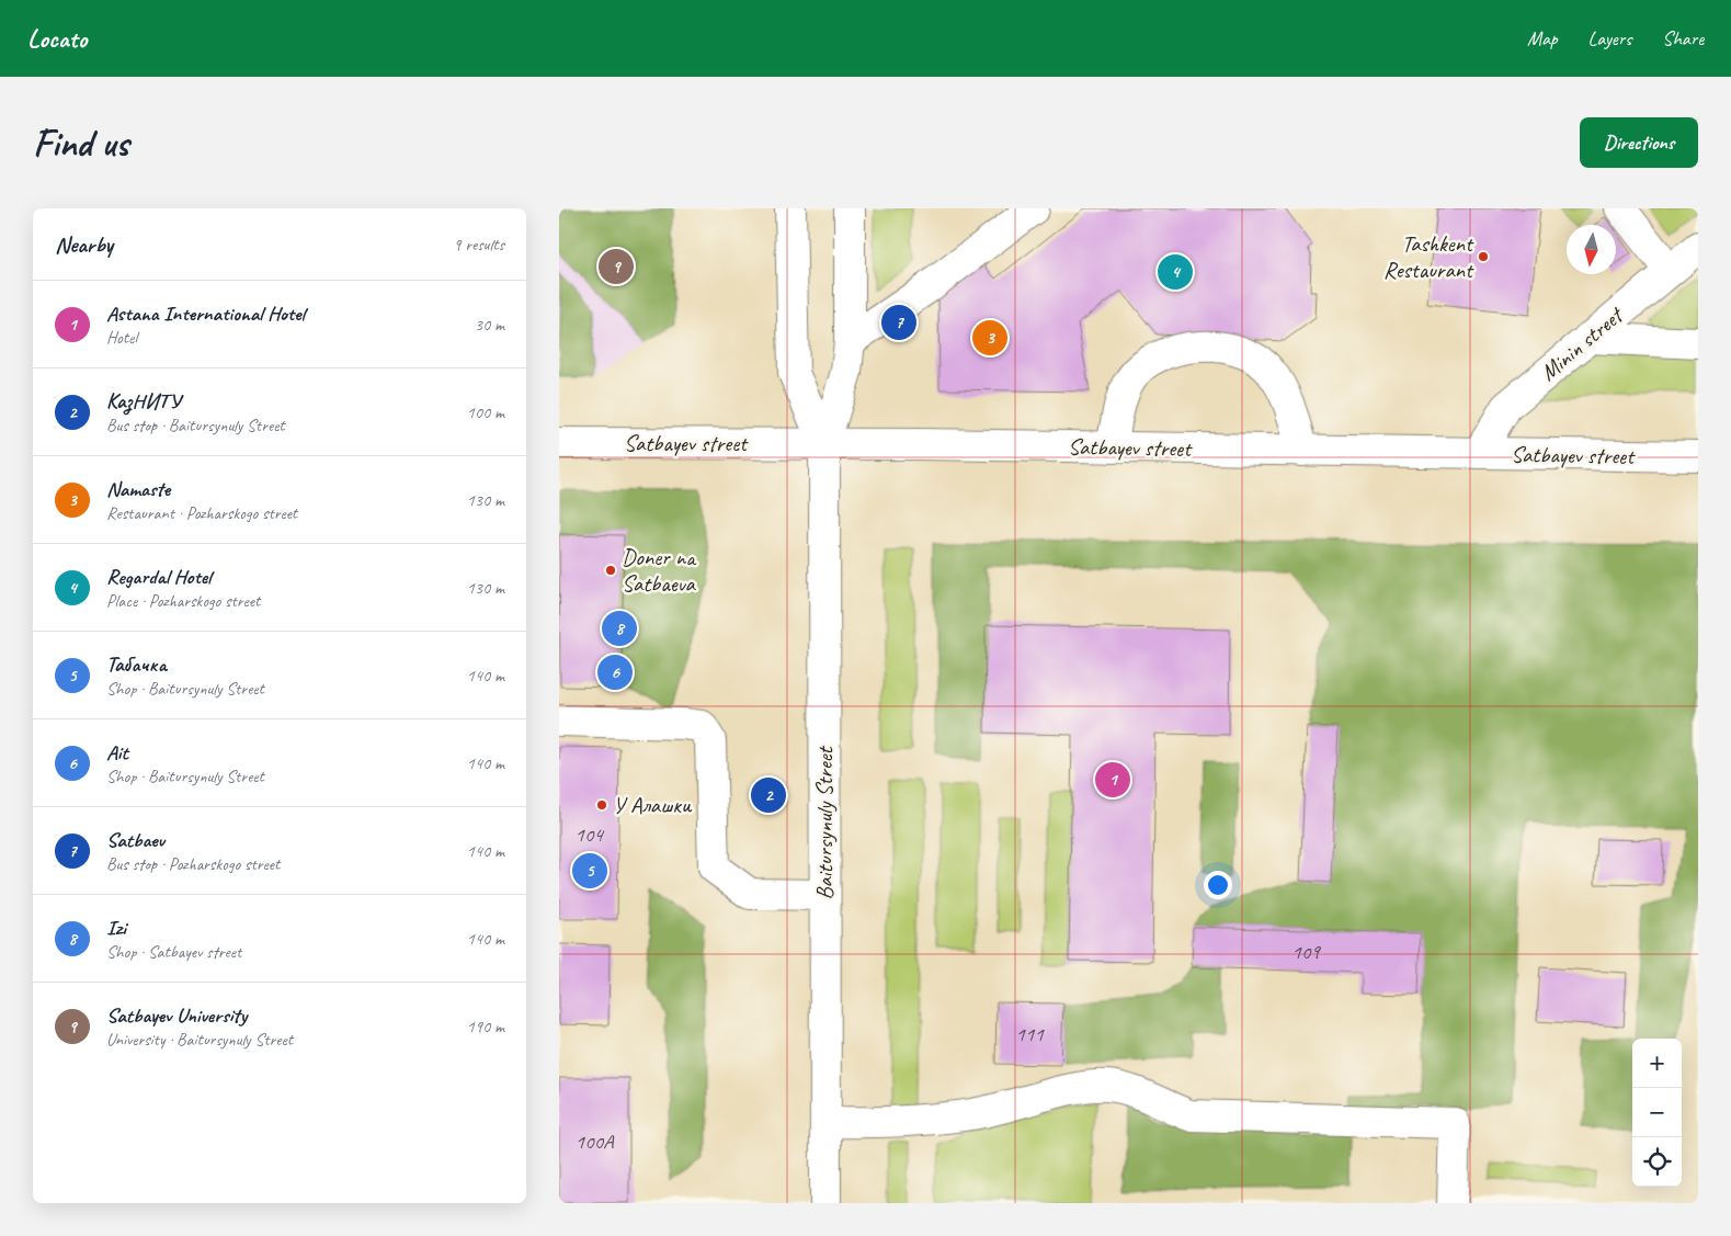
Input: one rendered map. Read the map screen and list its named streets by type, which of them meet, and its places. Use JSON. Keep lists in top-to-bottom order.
{
  "streets": {
    "main road": ["Minin street", "Satbayev street", "Baitursynuly Street"]
  },
  "crossings": [
    ["Minin street", "Satbayev street"],
    ["Satbayev street", "Baitursynuly Street"]
  ],
  "places": ["Tashkent Restaurant", "Doner na Satbaeva", "У Алашки"],
  "house_numbers": [
    "104",
    "109",
    "111",
    "100А"
  ],
  "north": "bottom",
  "page": {
    "header": "Locato",
    "nav": ["Map", "Layers", "Share"],
    "buttons": "Directions",
    "title": "Find us",
    "heading": ["Nearby", "9 results"],
    "pins": [
      "9",
      "4",
      "7",
      "3",
      "8",
      "6",
      "1",
      "2",
      "5"
    ],
    "list": [
      {
        "mark": "1",
        "name": "Astana International Hotel",
        "note": "Hotel",
        "value": "30 m"
      },
      {
        "mark": "2",
        "name": "КазНИТУ",
        "note": "Bus stop · Baitursynuly Street",
        "value": "100 m"
      },
      {
        "mark": "3",
        "name": "Namaste",
        "note": "Restaurant · Pozharskogo street",
        "value": "130 m"
      },
      {
        "mark": "4",
        "name": "Regardal Hotel",
        "note": "Place · Pozharskogo street",
        "value": "130 m"
      },
      {
        "mark": "5",
        "name": "Табачка",
        "note": "Shop · Baitursynuly Street",
        "value": "140 m"
      },
      {
        "mark": "6",
        "name": "Ait",
        "note": "Shop · Baitursynuly Street",
        "value": "140 m"
      },
      {
        "mark": "7",
        "name": "Satbaev",
        "note": "Bus stop · Pozharskogo street",
        "value": "140 m"
      },
      {
        "mark": "8",
        "name": "Izi",
        "note": "Shop · Satbayev street",
        "value": "140 m"
      },
      {
        "mark": "9",
        "name": "Satbayev University",
        "note": "University · Baitursynuly Street",
        "value": "190 m"
      }
    ],
    "map_buttons": ["+", "−"]
  }
}
